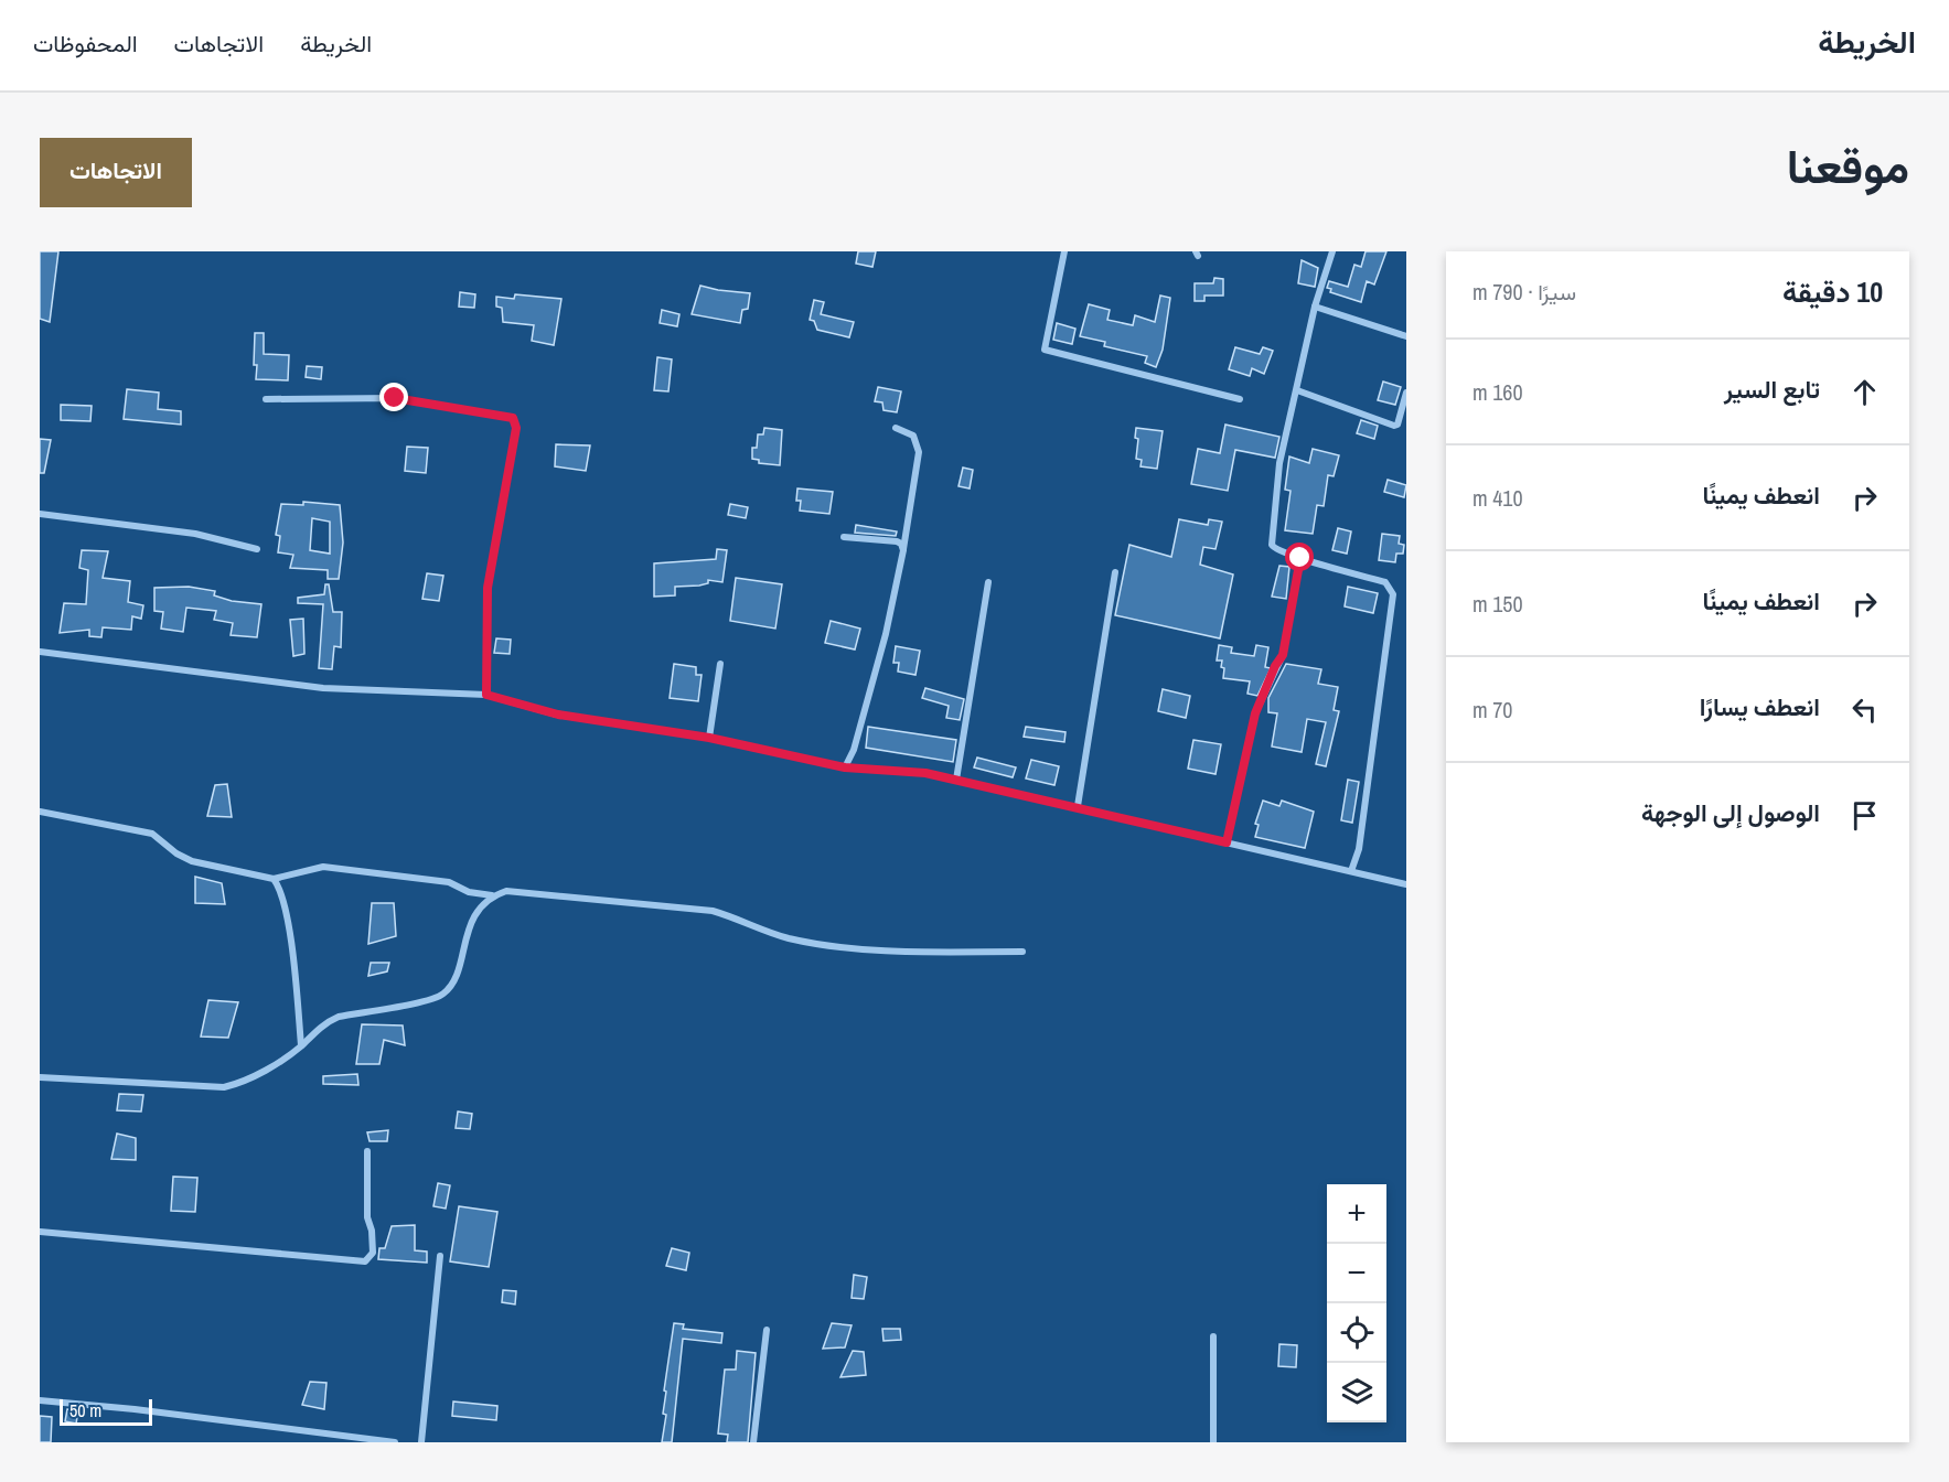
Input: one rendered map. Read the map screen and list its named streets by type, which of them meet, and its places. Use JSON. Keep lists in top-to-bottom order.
{
  "scale_bar": "50 m",
  "page": {
    "header": "الخريطة",
    "nav": ["الخريطة", "الاتجاهات", "المحفوظات"],
    "title": "موقعنا",
    "buttons": "الاتجاهات",
    "heading": ["10 دقيقة", "سيرًا · 790 m"],
    "list": [
      ["تابع السير", "160 m"],
      ["انعطف يمينًا", "410 m"],
      ["انعطف يمينًا", "150 m"],
      ["انعطف يسارًا", "70 m"],
      "الوصول إلى الوجهة"
    ],
    "map_buttons": ["+", "−"],
    "scale": "50 m"
  }
}
